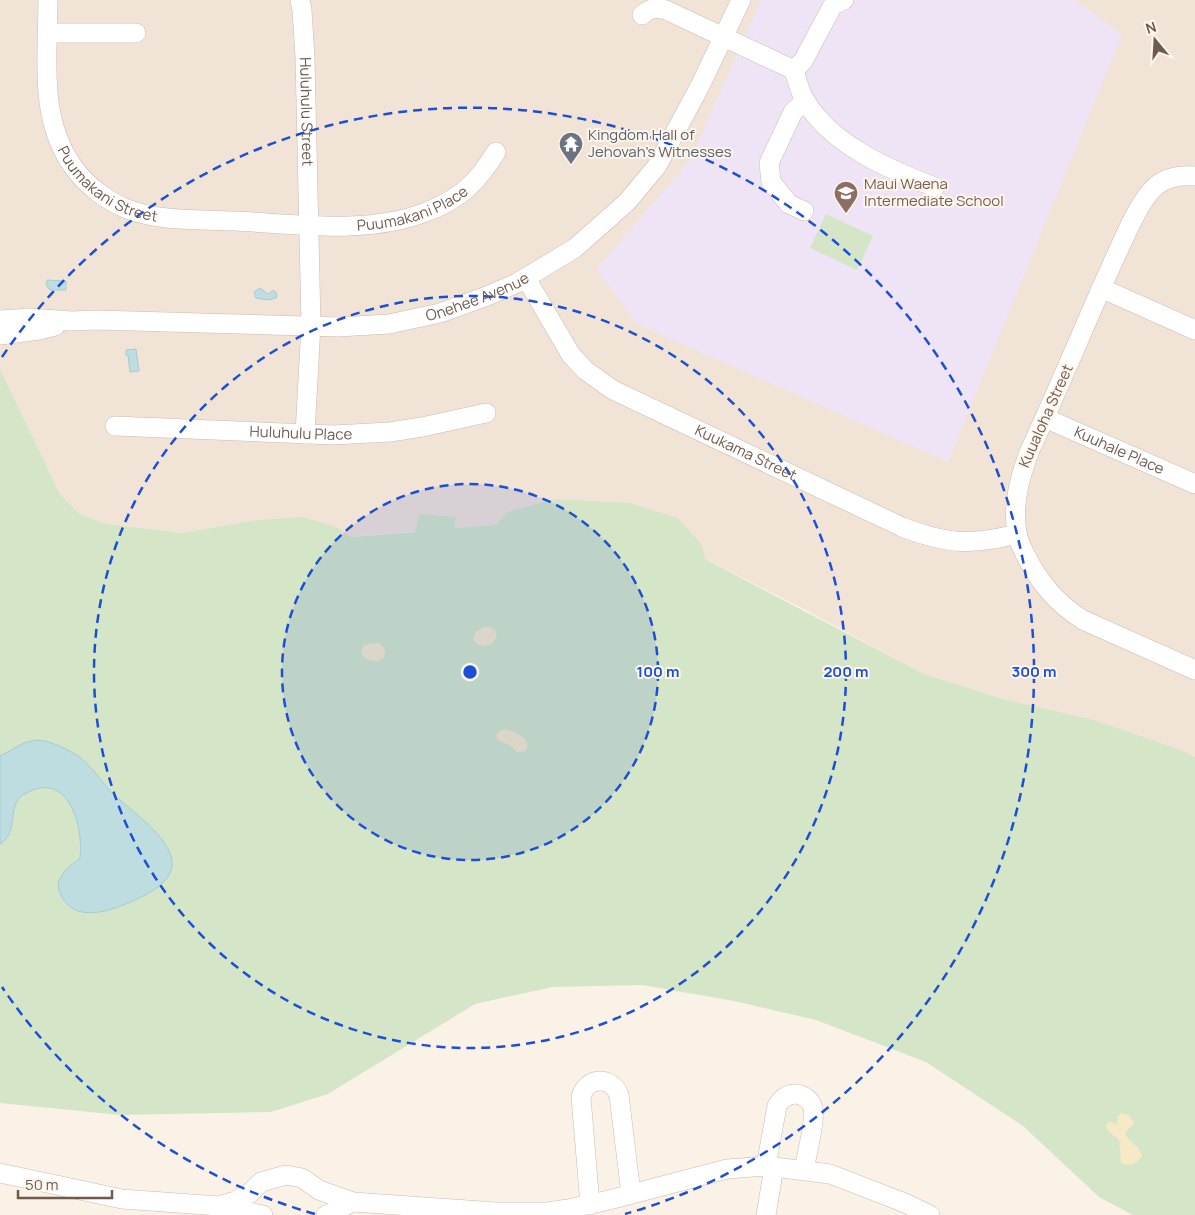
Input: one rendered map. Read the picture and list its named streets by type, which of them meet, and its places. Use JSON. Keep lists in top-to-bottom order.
{
  "streets": {
    "street": [
      "Huluhulu Street",
      "Puumakani Street",
      "Puumakani Place",
      "Onehee Avenue",
      "Kuualoha Street",
      "Huluhulu Place",
      "Kuuhale Place",
      "Kuukama Street"
    ]
  },
  "crossings": [
    ["Huluhulu Street", "Puumakani Street"],
    ["Huluhulu Street", "Puumakani Place"],
    ["Huluhulu Street", "Onehee Avenue"],
    ["Huluhulu Street", "Huluhulu Place"],
    ["Puumakani Street", "Puumakani Place"],
    ["Onehee Avenue", "Kuukama Street"],
    ["Kuualoha Street", "Kuuhale Place"],
    ["Kuualoha Street", "Kuukama Street"]
  ],
  "places": {
    "temple": ["Kingdom Hall of Jehovah’s Witnesses"],
    "school or university": ["Maui Waena Intermediate School"]
  },
  "scale_bar": "50 m",
  "north": "top",
  "rings": ["100 m", "200 m", "300 m"]
}
